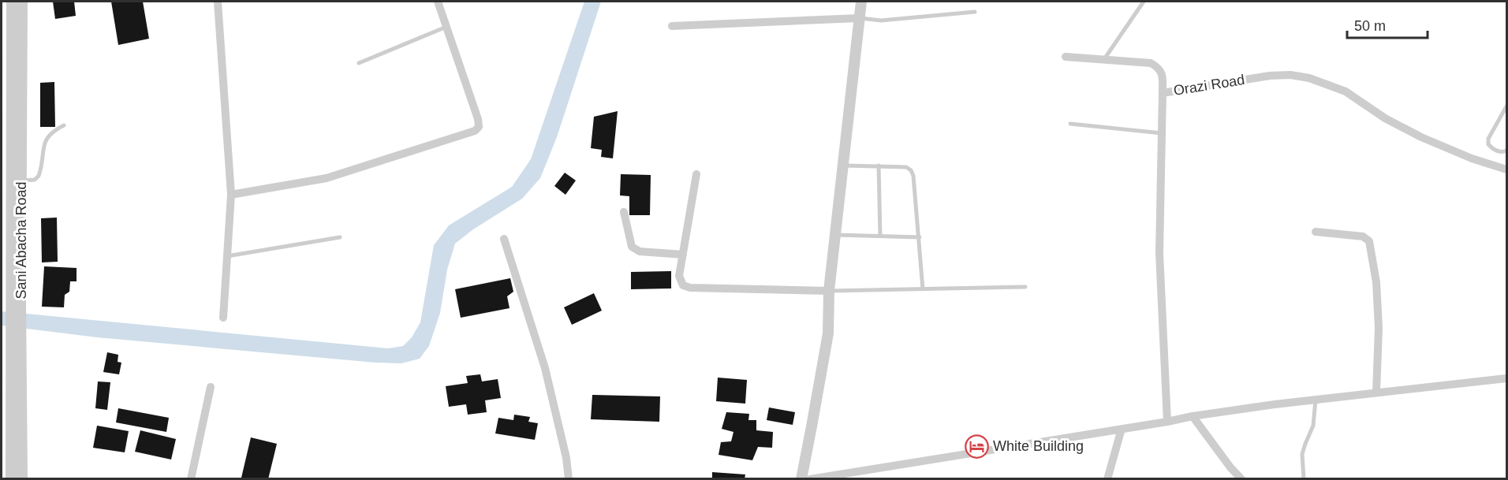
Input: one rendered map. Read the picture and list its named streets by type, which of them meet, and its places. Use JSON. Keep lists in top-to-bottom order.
{
  "streets": {
    "street": ["Orazi Road", "Sani Abacha Road"]
  },
  "places": {
    "hotel": ["White Building"]
  },
  "scale_bar": "50 m"
}
